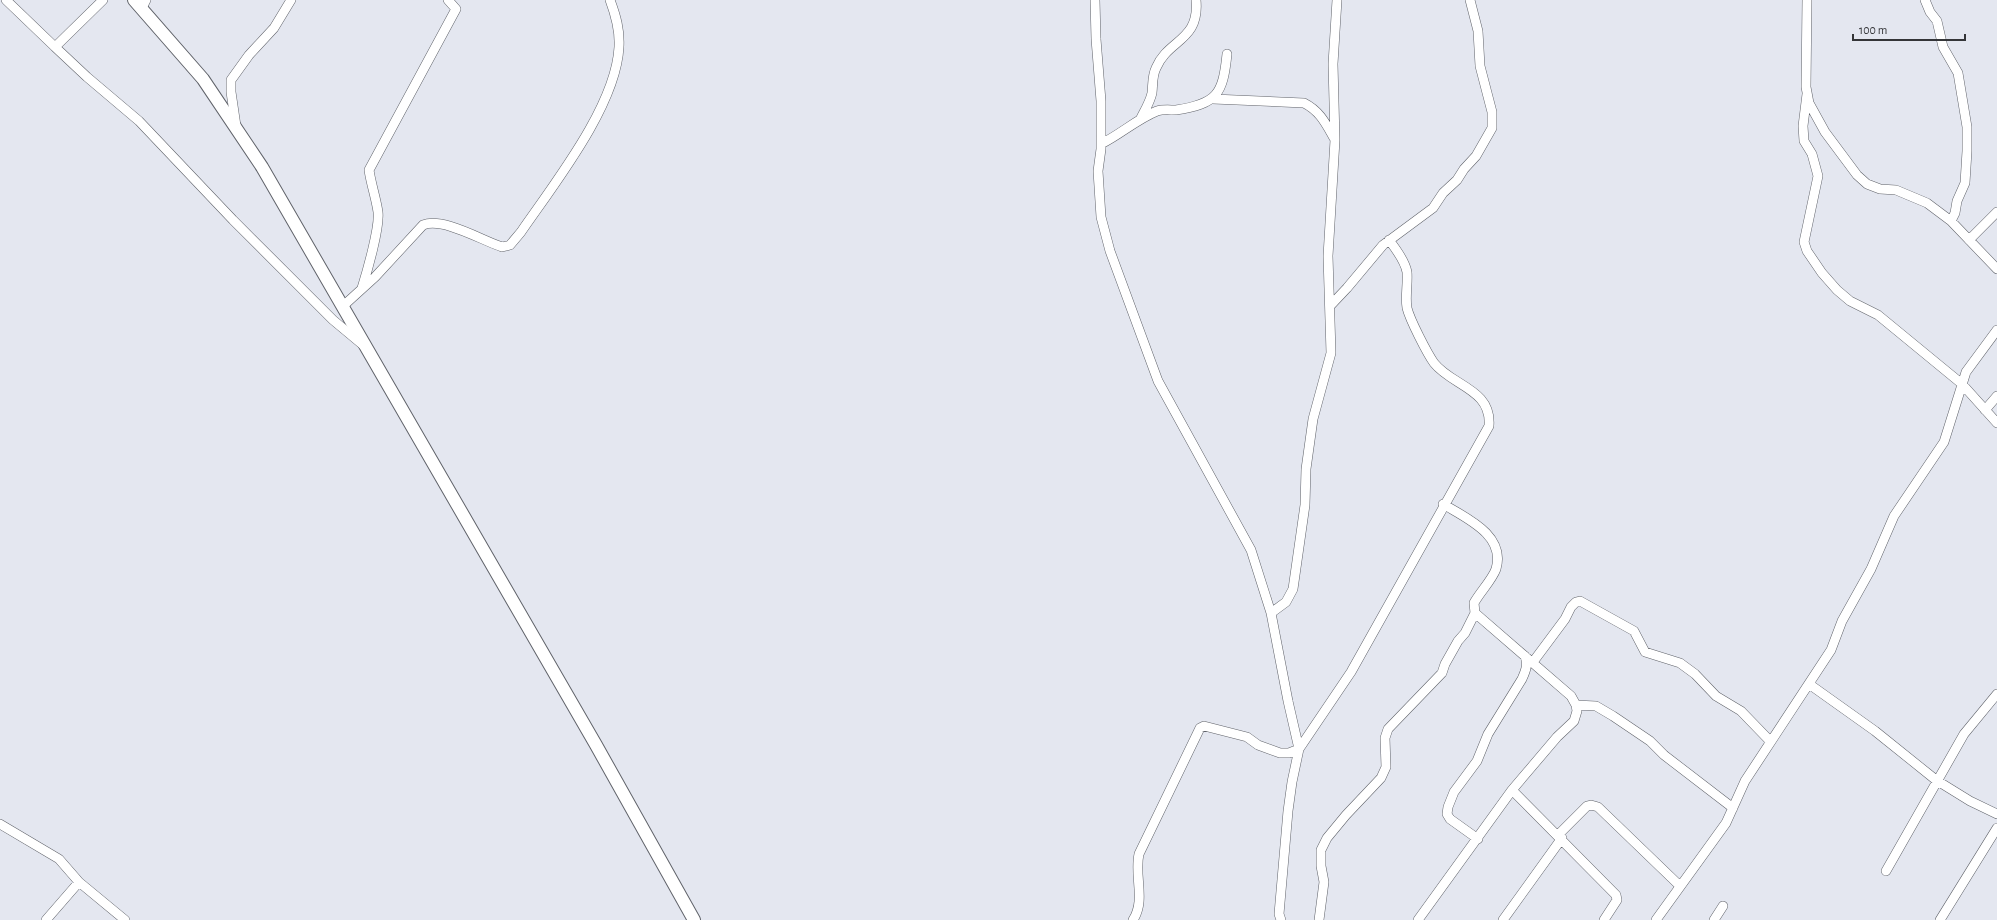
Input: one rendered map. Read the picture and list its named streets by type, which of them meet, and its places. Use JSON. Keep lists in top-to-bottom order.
{
  "scale_bar": "100 m"
}
